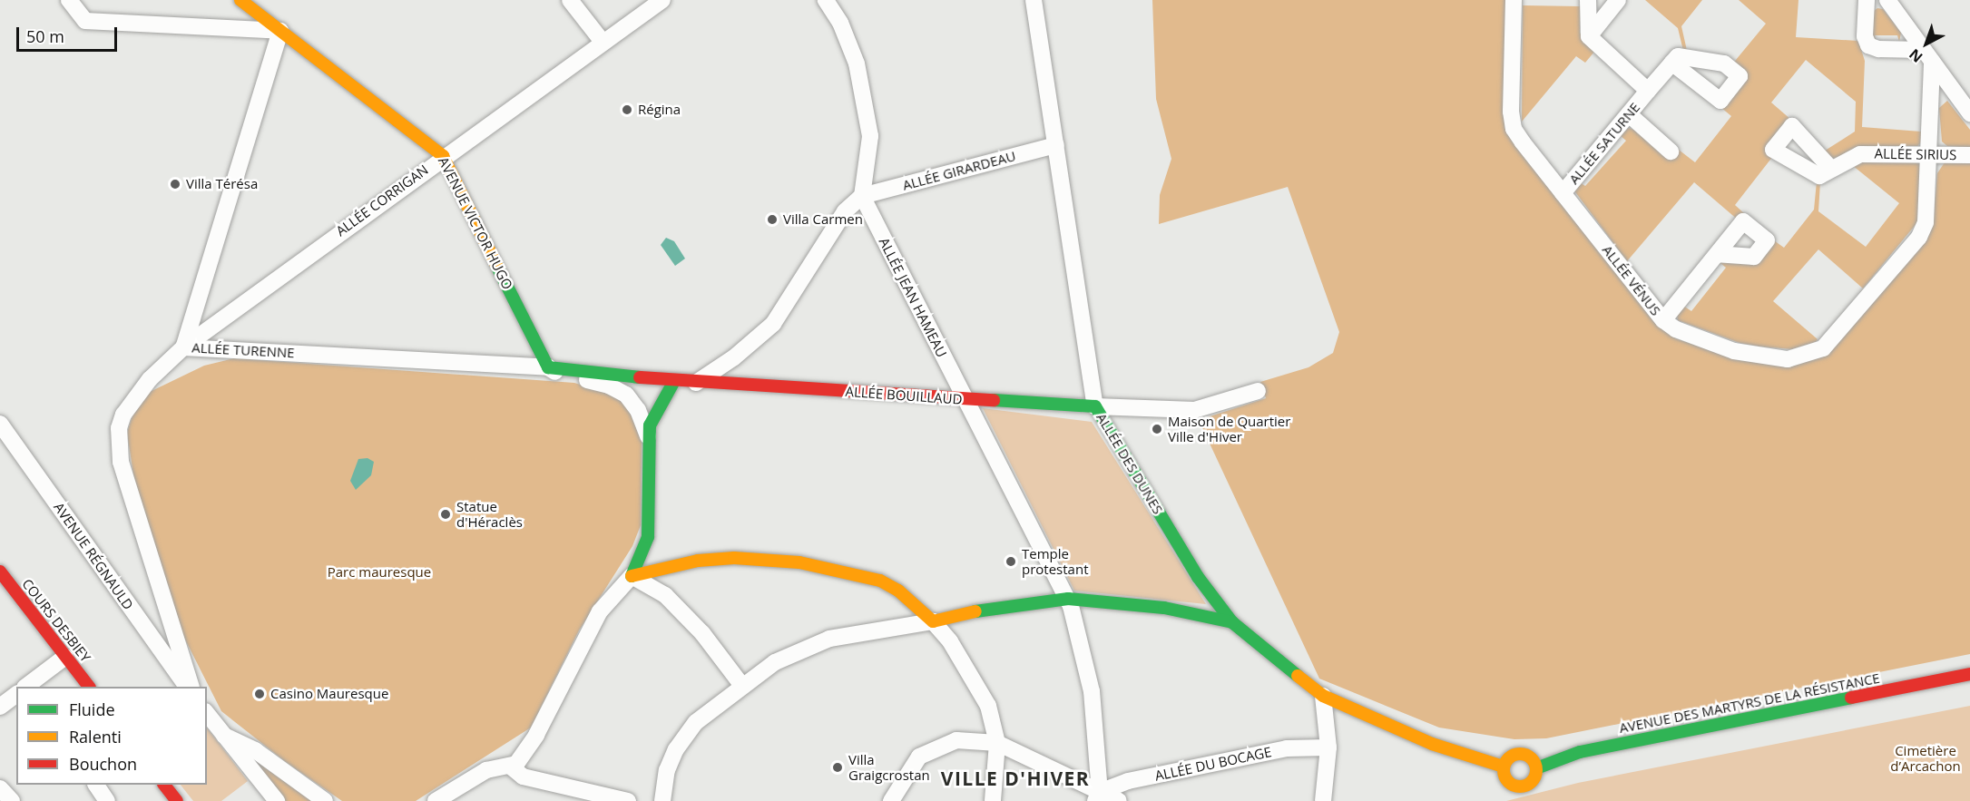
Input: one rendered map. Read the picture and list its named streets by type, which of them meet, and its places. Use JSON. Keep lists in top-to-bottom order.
{
  "streets": {
    "street": [
      "ALLÉE SATURNE",
      "ALLÉE SIRIUS",
      "ALLÉE GIRARDEAU",
      "ALLÉE CORRIGAN",
      "AVENUE VICTOR HUGO",
      "ALLÉE VÉNUS",
      "ALLÉE JEAN HAMEAU",
      "ALLÉE TURENNE",
      "ALLÉE BOUILLAUD",
      "ALLÉE DES DUNES",
      "AVENUE RÉGNAULD",
      "COURS DESBIEY",
      "AVENUE DES MARTYRS DE LA RÉSISTANCE",
      "ALLÉE DU BOCAGE"
    ]
  },
  "crossings": [
    ["ALLÉE SATURNE", "ALLÉE VÉNUS"],
    ["ALLÉE SIRIUS", "ALLÉE VÉNUS"],
    ["ALLÉE GIRARDEAU", "ALLÉE JEAN HAMEAU"],
    ["ALLÉE GIRARDEAU", "ALLÉE DES DUNES"],
    ["ALLÉE CORRIGAN", "AVENUE VICTOR HUGO"],
    ["ALLÉE CORRIGAN", "ALLÉE TURENNE"],
    ["AVENUE VICTOR HUGO", "ALLÉE TURENNE"],
    ["AVENUE VICTOR HUGO", "ALLÉE BOUILLAUD"],
    ["ALLÉE JEAN HAMEAU", "ALLÉE BOUILLAUD"],
    ["ALLÉE JEAN HAMEAU", "ALLÉE DU BOCAGE"],
    ["ALLÉE TURENNE", "ALLÉE BOUILLAUD"],
    ["ALLÉE BOUILLAUD", "ALLÉE DES DUNES"]
  ],
  "districts": ["VILLE D'HIVER"],
  "parks": ["Parc mauresque", "Cimetière d’Arcachon"],
  "places": [
    "Régina",
    "Villa Térésa",
    "Villa Carmen",
    "Maison de Quartier Ville d'Hiver",
    "Statue d'Héraclès",
    "Temple protestant",
    "Casino Mauresque",
    "Villa Graigcrostan"
  ],
  "legend": ["Fluide", "Ralenti", "Bouchon"],
  "scale_bar": "50 m",
  "north": "bottom left"
}
